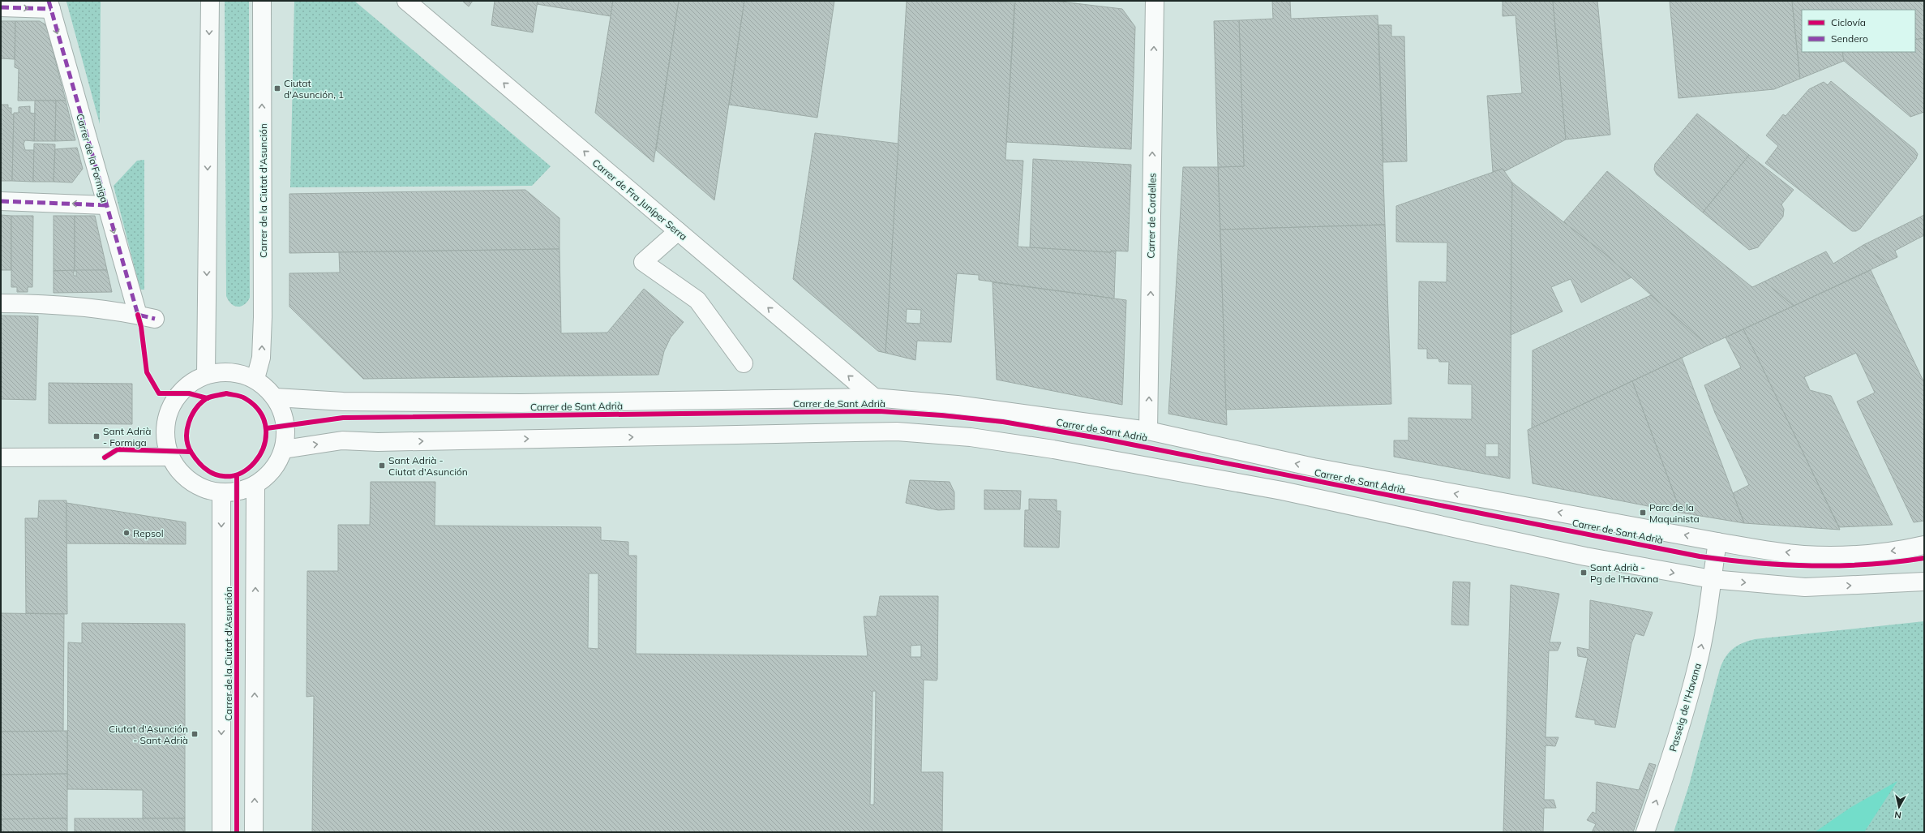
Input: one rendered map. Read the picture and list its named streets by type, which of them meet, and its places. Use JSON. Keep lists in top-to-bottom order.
{
  "streets": {
    "street": [
      "Carrer de la Formiga",
      "Carrer de la Ciutat d'Asunción",
      "Carrer de Fra Juníper Serra",
      "Carrer de Cordelles",
      "Carrer de Sant Adrià",
      "Passeig de l'Havana"
    ]
  },
  "crossings": [
    ["Carrer de Fra Juníper Serra", "Carrer de Sant Adrià"],
    ["Carrer de Cordelles", "Carrer de Sant Adrià"],
    ["Carrer de Sant Adrià", "Passeig de l'Havana"]
  ],
  "one_way": ["Carrer de Fra Juníper Serra", "Carrer de Cordelles", "Passeig de l'Havana"],
  "places": {
    "transit": [
      "Ciutat d'Asunción, 1",
      "Sant Adrià - Formiga",
      "Sant Adrià - Ciutat d'Asunción",
      "Parc de la Maquinista",
      "Sant Adrià - Pg de l'Havana",
      "Ciutat d'Asunción - Sant Adrià"
    ],
    "other": ["Repsol"]
  },
  "legend": ["Ciclovía", "Sendero"],
  "north": "bottom"
}
